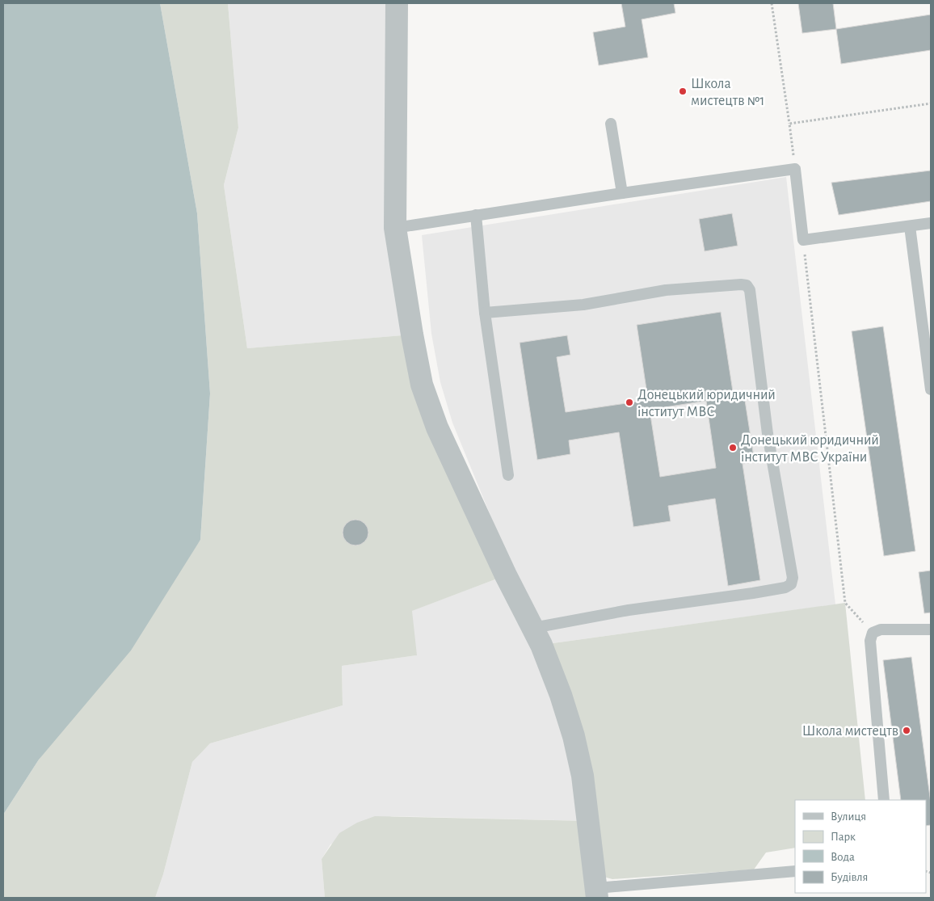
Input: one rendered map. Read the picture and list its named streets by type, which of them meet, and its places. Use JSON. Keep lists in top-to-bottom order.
{
  "places": [
    "Школа мистецтв №1",
    "Донецький юридичний інститут МВС",
    "Донецький юридичний інститут МВС України",
    "Школа мистецтв"
  ],
  "legend": [
    "Вулиця",
    "Парк",
    "Вода",
    "Будівля"
  ]
}
